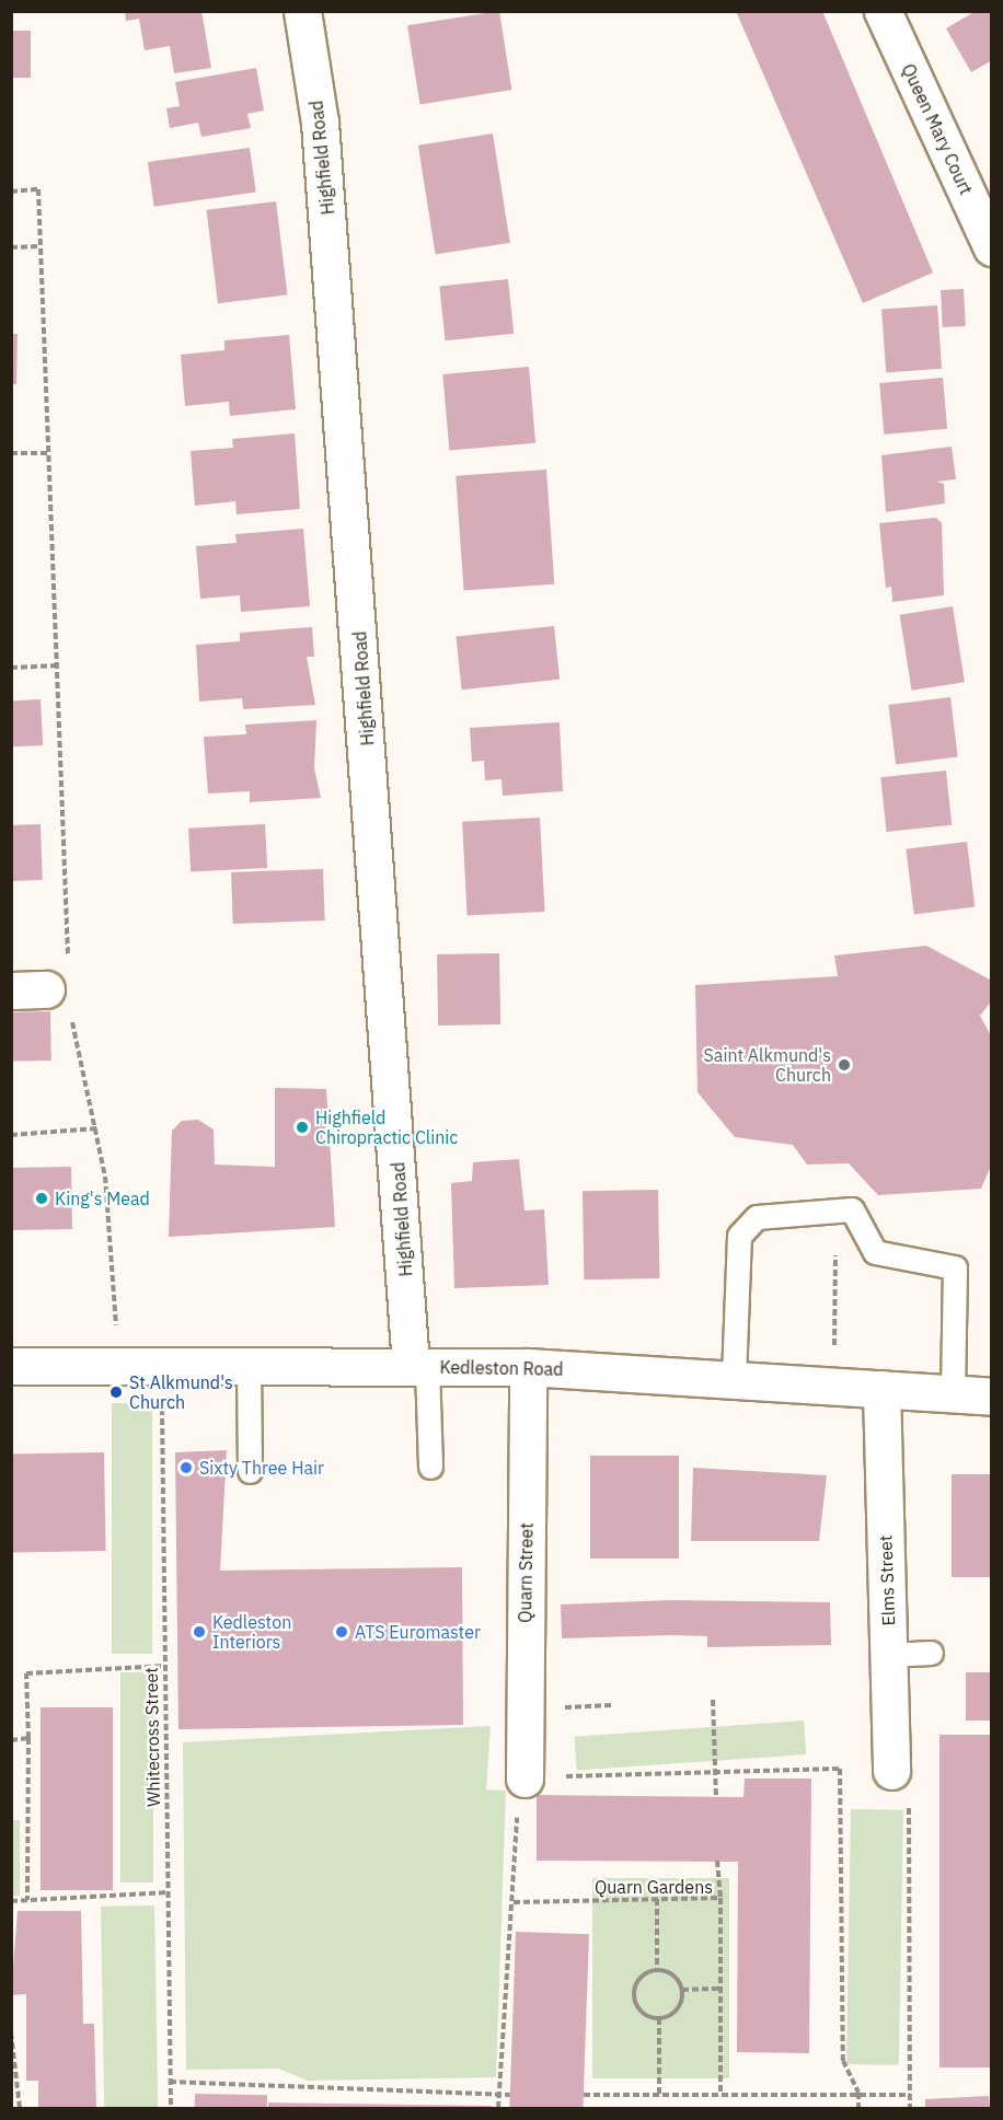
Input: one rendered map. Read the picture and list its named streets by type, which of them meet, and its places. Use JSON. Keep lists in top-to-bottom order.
{
  "streets": {
    "street": [
      "Queen Mary Court",
      "Highfield Road",
      "Kedleston Road",
      "Quarn Street",
      "Elms Street"
    ],
    "path": ["Whitecross Street", "Quarn Gardens"]
  },
  "crossings": [
    ["Highfield Road", "Kedleston Road"],
    ["Kedleston Road", "Quarn Street"],
    ["Kedleston Road", "Elms Street"],
    ["Kedleston Road", "Whitecross Street"]
  ],
  "places": [
    "Saint Alkmund's Church",
    "Highfield Chiropractic Clinic",
    "King's Mead",
    "St Alkmund's Church",
    "Sixty Three Hair",
    "Kedleston Interiors",
    "ATS Euromaster"
  ]
}
